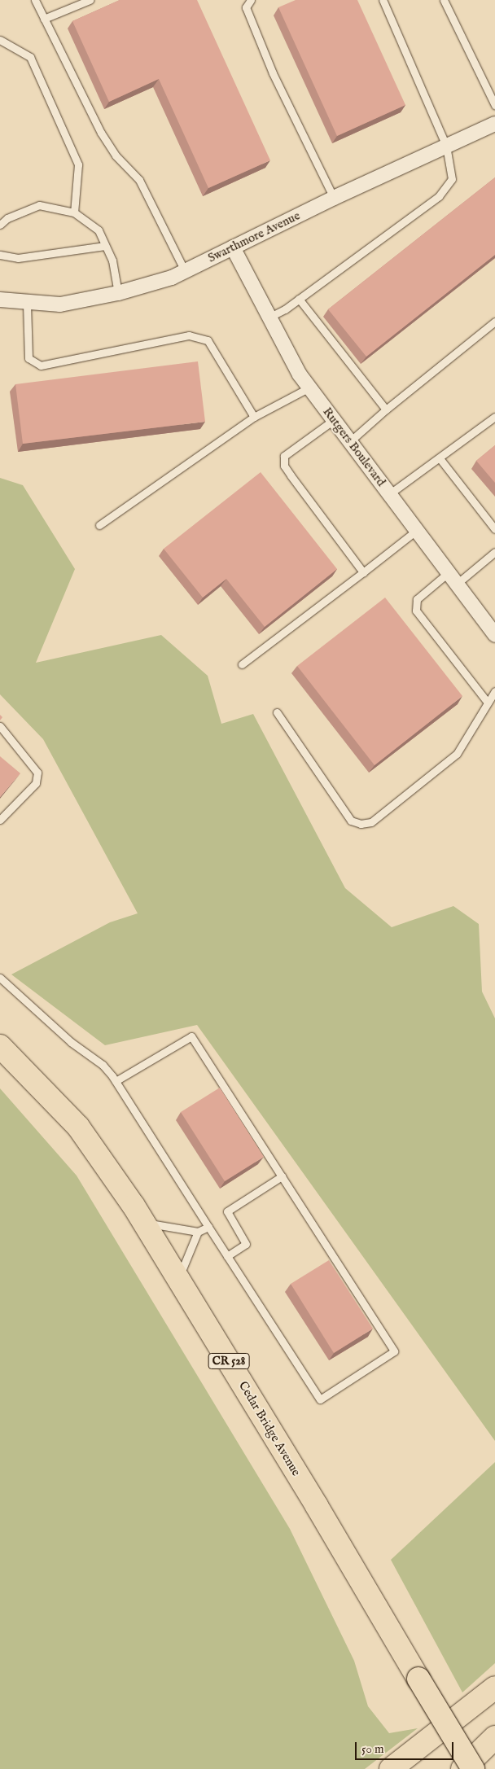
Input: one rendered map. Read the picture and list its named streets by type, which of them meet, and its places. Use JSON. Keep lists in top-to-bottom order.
{
  "streets": {
    "main road": ["CR 528", "Cedar Bridge Avenue"],
    "street": ["Swarthmore Avenue", "Rutgers Boulevard"]
  },
  "crossings": [
    ["Swarthmore Avenue", "Rutgers Boulevard"]
  ],
  "scale_bar": "50 m"
}
